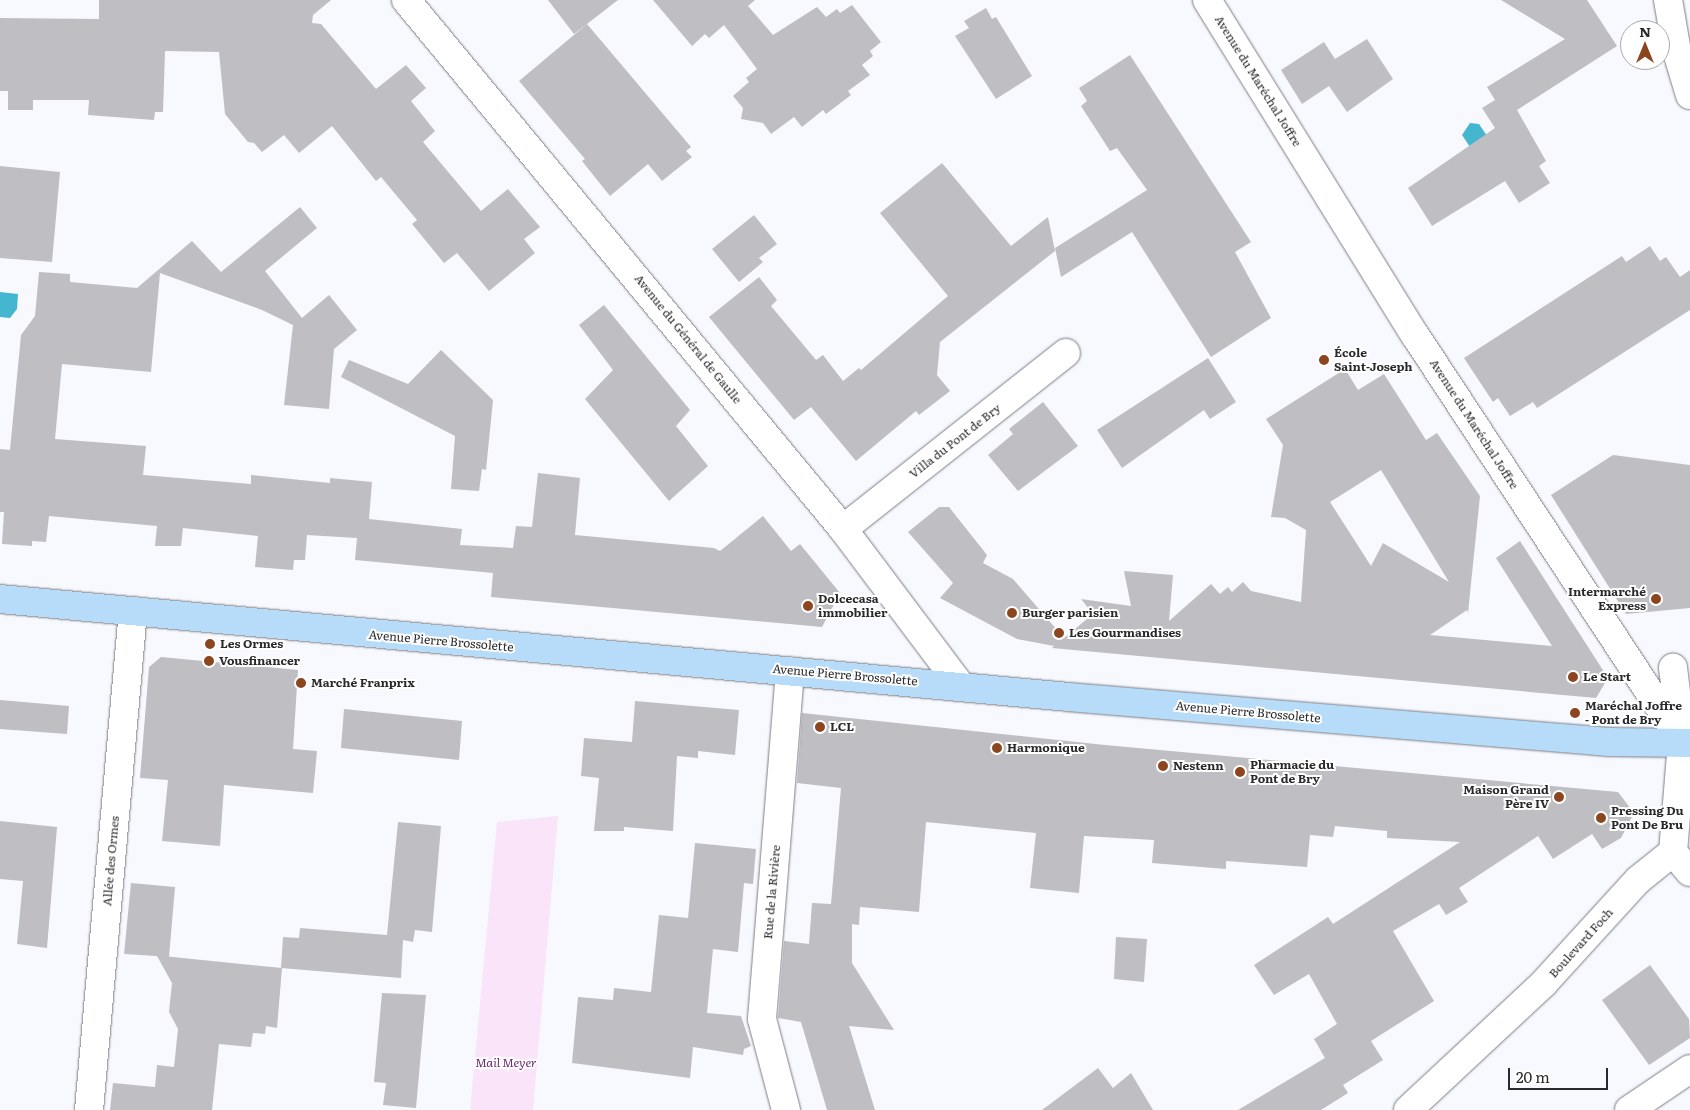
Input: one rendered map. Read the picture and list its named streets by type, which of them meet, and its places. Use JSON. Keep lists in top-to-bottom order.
{
  "streets": {
    "main road": ["Avenue Pierre Brossolette"],
    "street": [
      "Avenue du Maréchal Joffre",
      "Avenue du Général de Gaulle",
      "Villa du Pont de Bry",
      "Allée des Ormes",
      "Rue de la Rivière",
      "Boulevard Foch"
    ]
  },
  "crossings": [
    ["Avenue du Maréchal Joffre", "Avenue Pierre Brossolette"],
    ["Avenue du Maréchal Joffre", "Boulevard Foch"],
    ["Avenue du Général de Gaulle", "Villa du Pont de Bry"],
    ["Avenue du Général de Gaulle", "Avenue Pierre Brossolette"],
    ["Avenue Pierre Brossolette", "Allée des Ormes"],
    ["Avenue Pierre Brossolette", "Rue de la Rivière"],
    ["Avenue Pierre Brossolette", "Boulevard Foch"]
  ],
  "parks": ["Mail Meyer"],
  "places": [
    "École Saint-Joseph",
    "Intermarché Express",
    "Dolcecasa immobilier",
    "Burger parisien",
    "Les Gourmandises",
    "Les Ormes",
    "Vousfinancer",
    "Le Start",
    "Marché Franprix",
    "Maréchal Joffre - Pont de Bry",
    "LCL",
    "Harmonique",
    "Nestenn",
    "Pharmacie du Pont de Bry",
    "Maison Grand Père IV",
    "Pressing Du Pont De Bru"
  ],
  "scale_bar": "20 m",
  "north": "top"
}
